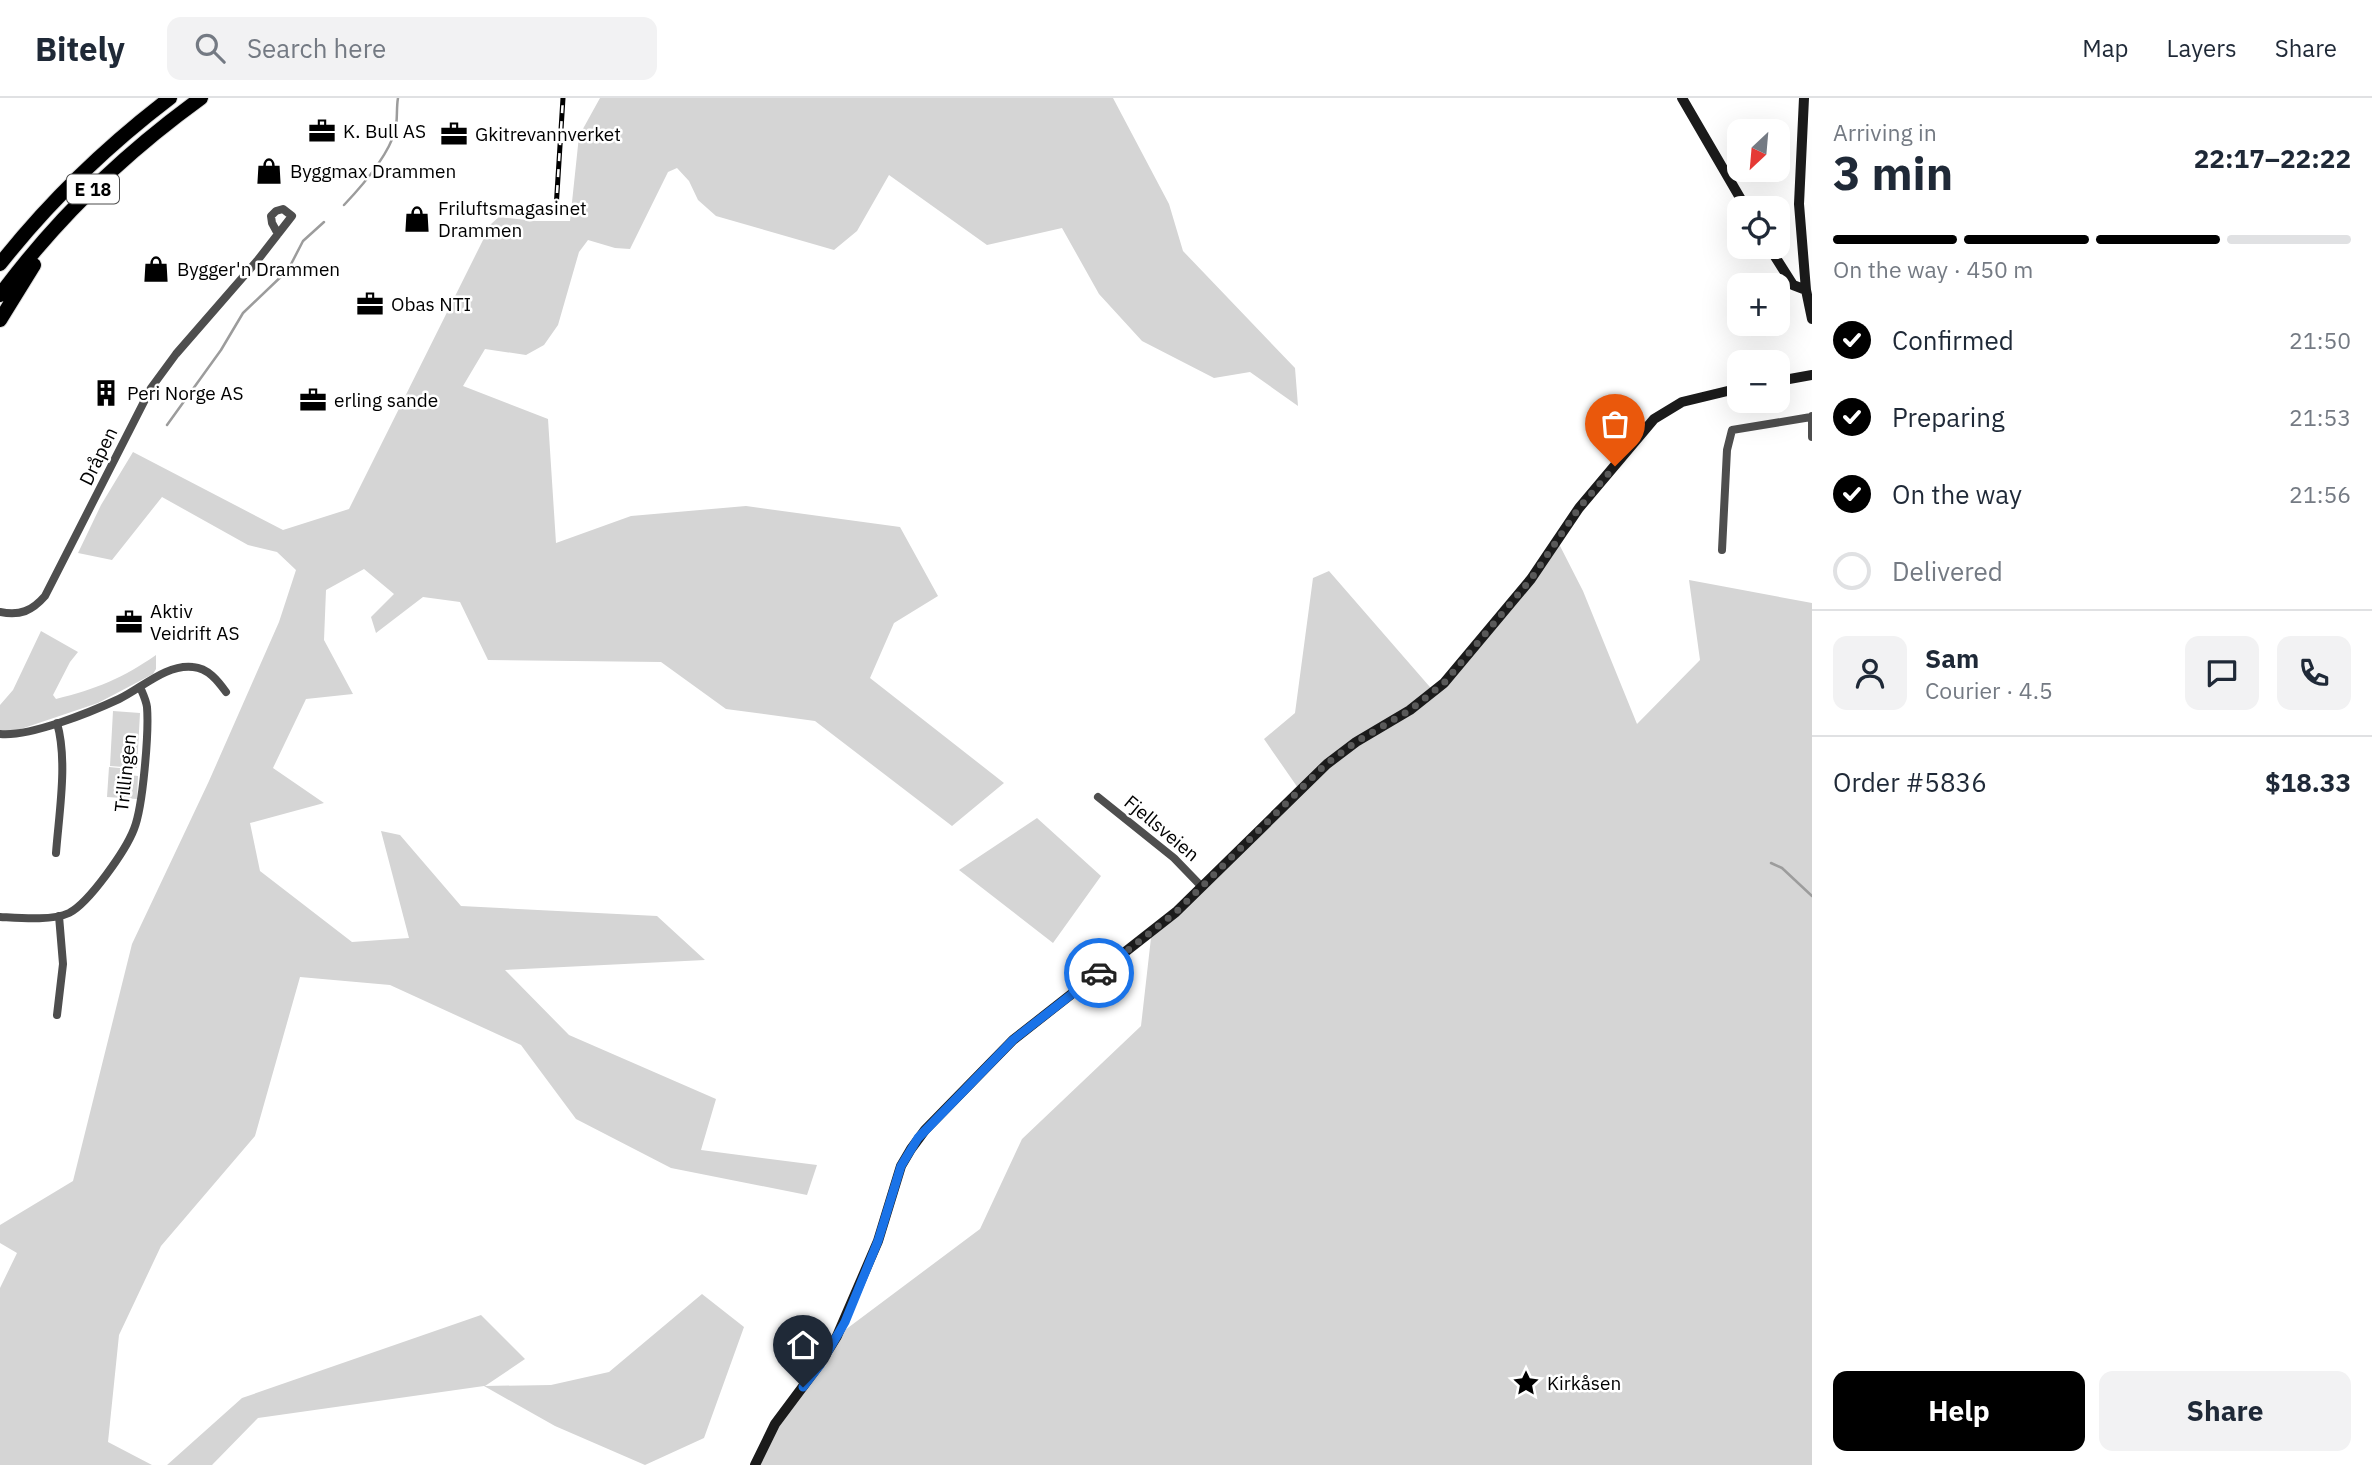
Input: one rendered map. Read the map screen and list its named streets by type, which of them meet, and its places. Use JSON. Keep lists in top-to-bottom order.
{
  "streets": {
    "highway": ["E 18"],
    "main road": ["Fjellsveien"],
    "street": ["Dråpen", "Trillingen"]
  },
  "places": {
    "office": [
      "K. Bull AS",
      "Gkitrevannverket",
      "Obas NTI",
      "erling sande",
      "Aktiv Veidrift AS"
    ],
    "shop": ["Byggmax Drammen", "Friluftsmagasinet Drammen", "Bygger'n Drammen"],
    "building": ["Peri Norge AS"],
    "place": ["Kirkåsen"]
  },
  "north": "bottom left",
  "page": {
    "header": "Bitely",
    "search": "Search here",
    "nav": ["Map", "Layers", "Share"],
    "heading": ["3 min", "Arriving in", "22:17–22:22"],
    "panel": [
      "Sam",
      "Courier · 4.5",
      "Order #5836",
      "$18.33"
    ],
    "map_buttons": ["+", "−"],
    "bar": "On the way · 450 m",
    "list": [
      ["Confirmed", "21:50"],
      ["Preparing", "21:53"],
      ["On the way", "21:56"],
      "Delivered"
    ],
    "buttons": ["Help", "Share"]
  }
}
